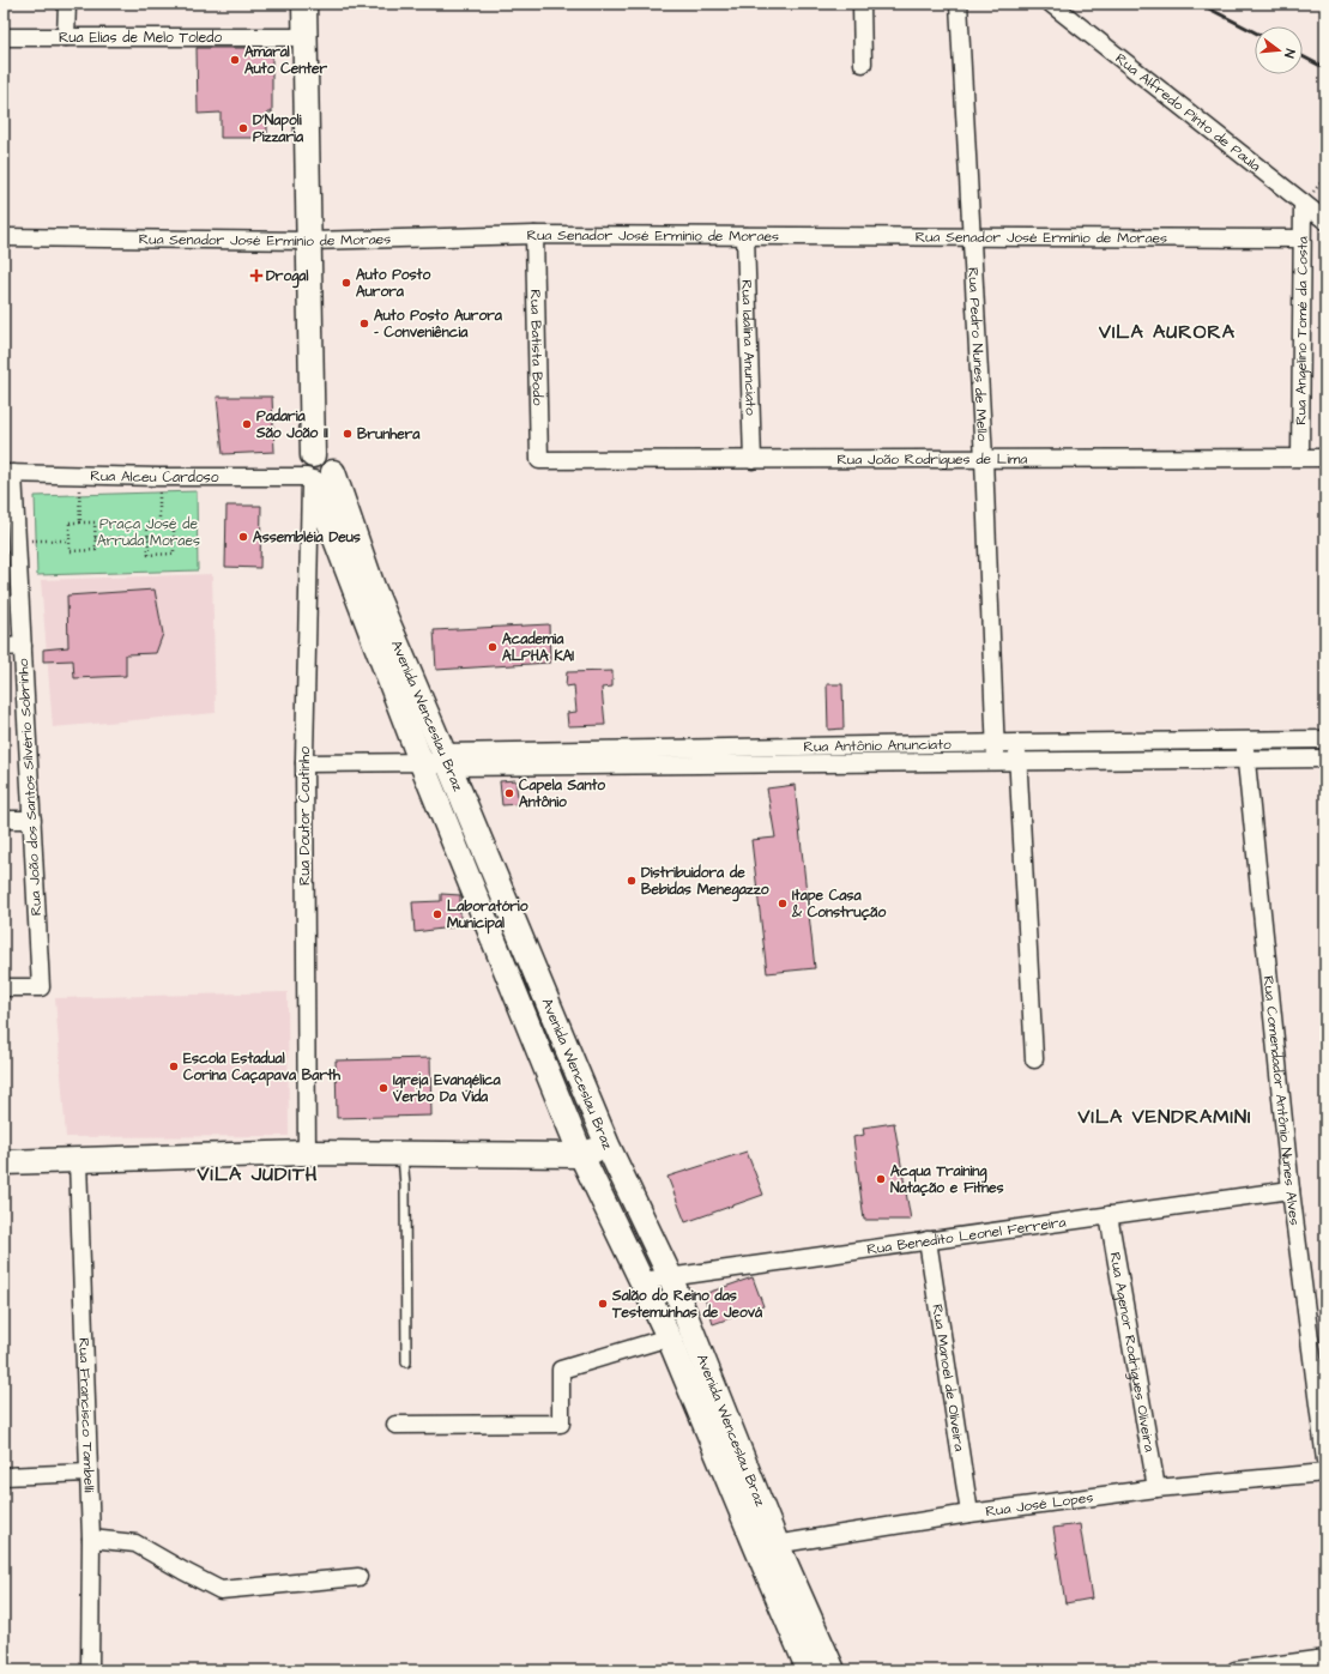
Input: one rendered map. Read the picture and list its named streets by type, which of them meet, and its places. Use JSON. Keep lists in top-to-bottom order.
{
  "streets": {
    "main road": ["Avenida Wenceslau Braz", "Rua Doutor Coutinho"],
    "street": [
      "Rua Elias de Melo Toledo",
      "Rua Alfredo Pinto de Paula",
      "Rua Senador José Ermínio de Moraes",
      "Rua Angelino Tomé da Costa",
      "Rua Batista Bodo",
      "Rua Idalina Anunciato",
      "Rua Pedro Nunes de Mello",
      "Rua João Rodrigues de Lima",
      "Rua Alceu Cardoso",
      "Rua Antônio Anunciato",
      "Rua João dos Santos Silvério Sobrinho",
      "Rua Comendador Antônio Nunes Alves",
      "Rua Benedito Leonel Ferreira",
      "Rua Agenor Rodrigues Oliveira",
      "Rua Manoel de Oliveira",
      "Rua Francisco Tambelli",
      "Rua José Lopes"
    ]
  },
  "crossings": [
    ["Rua Elias de Melo Toledo", "Rua Doutor Coutinho"],
    ["Rua Alfredo Pinto de Paula", "Rua Angelino Tomé da Costa"],
    ["Rua Senador José Ermínio de Moraes", "Rua Angelino Tomé da Costa"],
    ["Rua Senador José Ermínio de Moraes", "Rua Batista Bodo"],
    ["Rua Senador José Ermínio de Moraes", "Rua Idalina Anunciato"],
    ["Rua Senador José Ermínio de Moraes", "Rua Pedro Nunes de Mello"],
    ["Rua Senador José Ermínio de Moraes", "Rua Doutor Coutinho"],
    ["Rua Angelino Tomé da Costa", "Rua João Rodrigues de Lima"],
    ["Rua Batista Bodo", "Rua João Rodrigues de Lima"],
    ["Rua Idalina Anunciato", "Rua João Rodrigues de Lima"],
    ["Rua Pedro Nunes de Mello", "Rua João Rodrigues de Lima"],
    ["Rua Pedro Nunes de Mello", "Rua Antônio Anunciato"],
    ["Rua Alceu Cardoso", "Avenida Wenceslau Braz"],
    ["Rua Alceu Cardoso", "Rua João dos Santos Silvério Sobrinho"],
    ["Rua Alceu Cardoso", "Rua Doutor Coutinho"],
    ["Avenida Wenceslau Braz", "Rua Antônio Anunciato"],
    ["Avenida Wenceslau Braz", "Rua Doutor Coutinho"],
    ["Avenida Wenceslau Braz", "Rua Benedito Leonel Ferreira"],
    ["Avenida Wenceslau Braz", "Rua José Lopes"],
    ["Rua Antônio Anunciato", "Rua Doutor Coutinho"],
    ["Rua Antônio Anunciato", "Rua Comendador Antônio Nunes Alves"],
    ["Rua Comendador Antônio Nunes Alves", "Rua Benedito Leonel Ferreira"],
    ["Rua Benedito Leonel Ferreira", "Rua Agenor Rodrigues Oliveira"],
    ["Rua Benedito Leonel Ferreira", "Rua Manoel de Oliveira"],
    ["Rua Agenor Rodrigues Oliveira", "Rua José Lopes"],
    ["Rua Manoel de Oliveira", "Rua José Lopes"]
  ],
  "districts": ["VILA AURORA", "VILA VENDRAMINI", "VILA JUDITH"],
  "parks": ["Praça José de Arruda Moraes"],
  "places": {
    "other": [
      "Amaral Auto Center",
      "D'Napoli Pizzaria",
      "Auto Posto Aurora",
      "Auto Posto Aurora - Conveniência",
      "Padaria São João II",
      "Brunhera",
      "Assembléia Deus",
      "Academia ALPHA KAI",
      "Capela Santo Antônio",
      "Distribuidora de Bebidas Menegazzo",
      "Itape Casa & Construção",
      "Laboratório Municipal",
      "Escola Estadual Corina Caçapava Barth",
      "Igreja Evangélica Verbo Da Vida",
      "Acqua Training Natação e Fitnes",
      "Salão do Reino das Testemunhas de Jeová"
    ],
    "health": ["Drogal"]
  },
  "north": "right"
}
